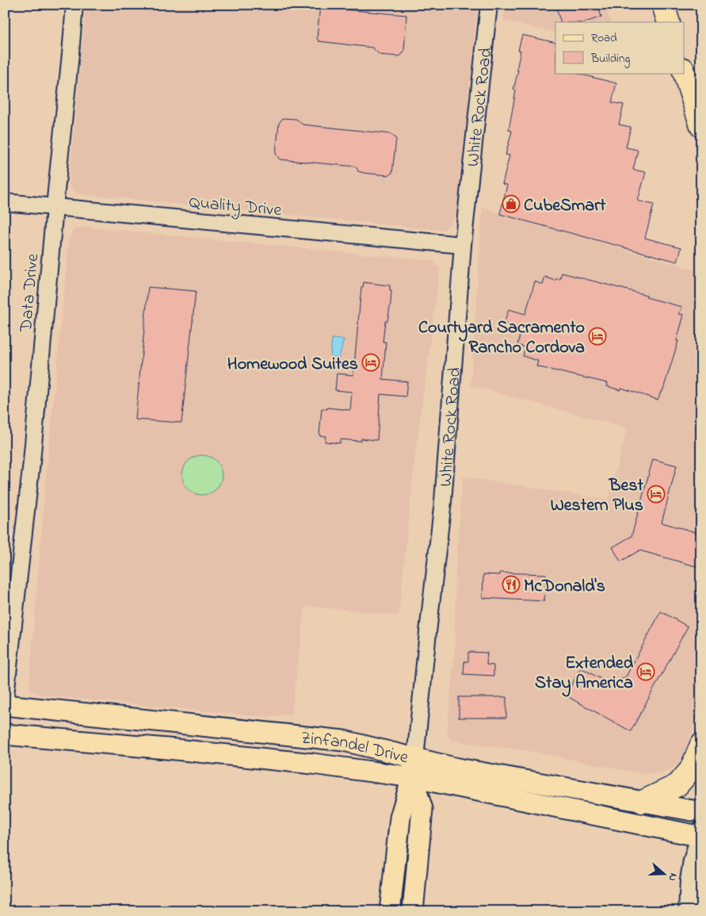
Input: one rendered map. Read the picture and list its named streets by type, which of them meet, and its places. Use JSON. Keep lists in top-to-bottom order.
{
  "streets": {
    "main road": ["White Rock Road", "Zinfandel Drive"],
    "street": ["Quality Drive", "Data Drive"]
  },
  "crossings": [
    ["White Rock Road", "Quality Drive"],
    ["White Rock Road", "Zinfandel Drive"],
    ["Quality Drive", "Data Drive"]
  ],
  "places": {
    "shop": ["CubeSmart"],
    "hotel": [
      "Courtyard Sacramento Rancho Cordova",
      "Homewood Suites",
      "Best Western Plus",
      "Extended Stay America"
    ],
    "restaurant": ["McDonald's"]
  },
  "legend": ["Road", "Building"],
  "north": "right"
}
